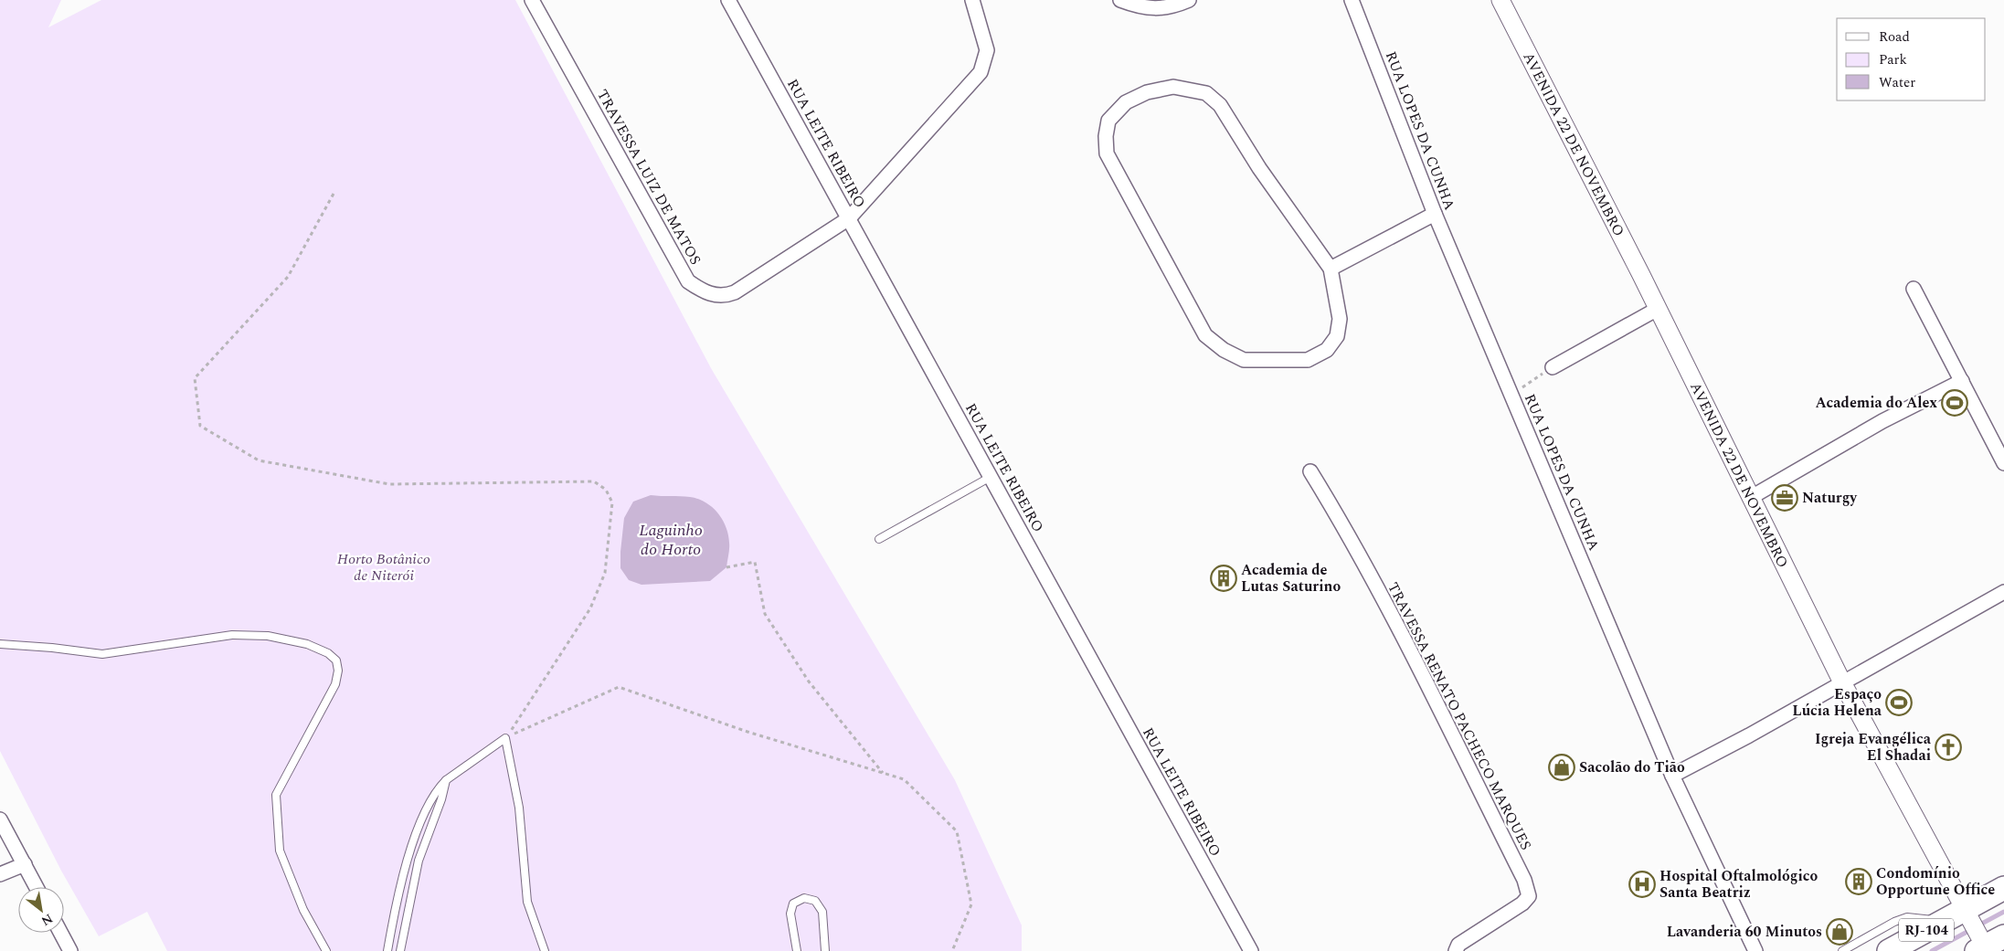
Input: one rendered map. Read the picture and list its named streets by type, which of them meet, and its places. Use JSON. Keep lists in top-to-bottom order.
{
  "streets": {
    "highway": ["RJ-104"],
    "street": [
      "RUA LOPES DA CUNHA",
      "RUA LEITE RIBEIRO",
      "AVENIDA 22 DE NOVEMBRO",
      "TRAVESSA LUIZ DE MATOS",
      "TRAVESSA RENATO PACHECO MARQUES"
    ]
  },
  "crossings": [
    ["RUA LEITE RIBEIRO", "TRAVESSA LUIZ DE MATOS"],
    ["AVENIDA 22 DE NOVEMBRO", "RJ-104"]
  ],
  "water": ["Laguinho do Horto"],
  "parks": ["Horto Botânico de Niterói"],
  "places": {
    "sports": ["Academia do Alex", "Espaço Lúcia Helena"],
    "office": ["Naturgy"],
    "building": ["Academia de Lutas Saturino", "Condomínio Opportune Office"],
    "church": ["Igreja Evangélica El Shadai"],
    "shop": ["Sacolão do Tião", "Lavanderia 60 Minutos"],
    "hospital": ["Hospital Oftalmológico Santa Beatriz"]
  },
  "legend": ["Road", "Park", "Water"],
  "north": "bottom right"
}
